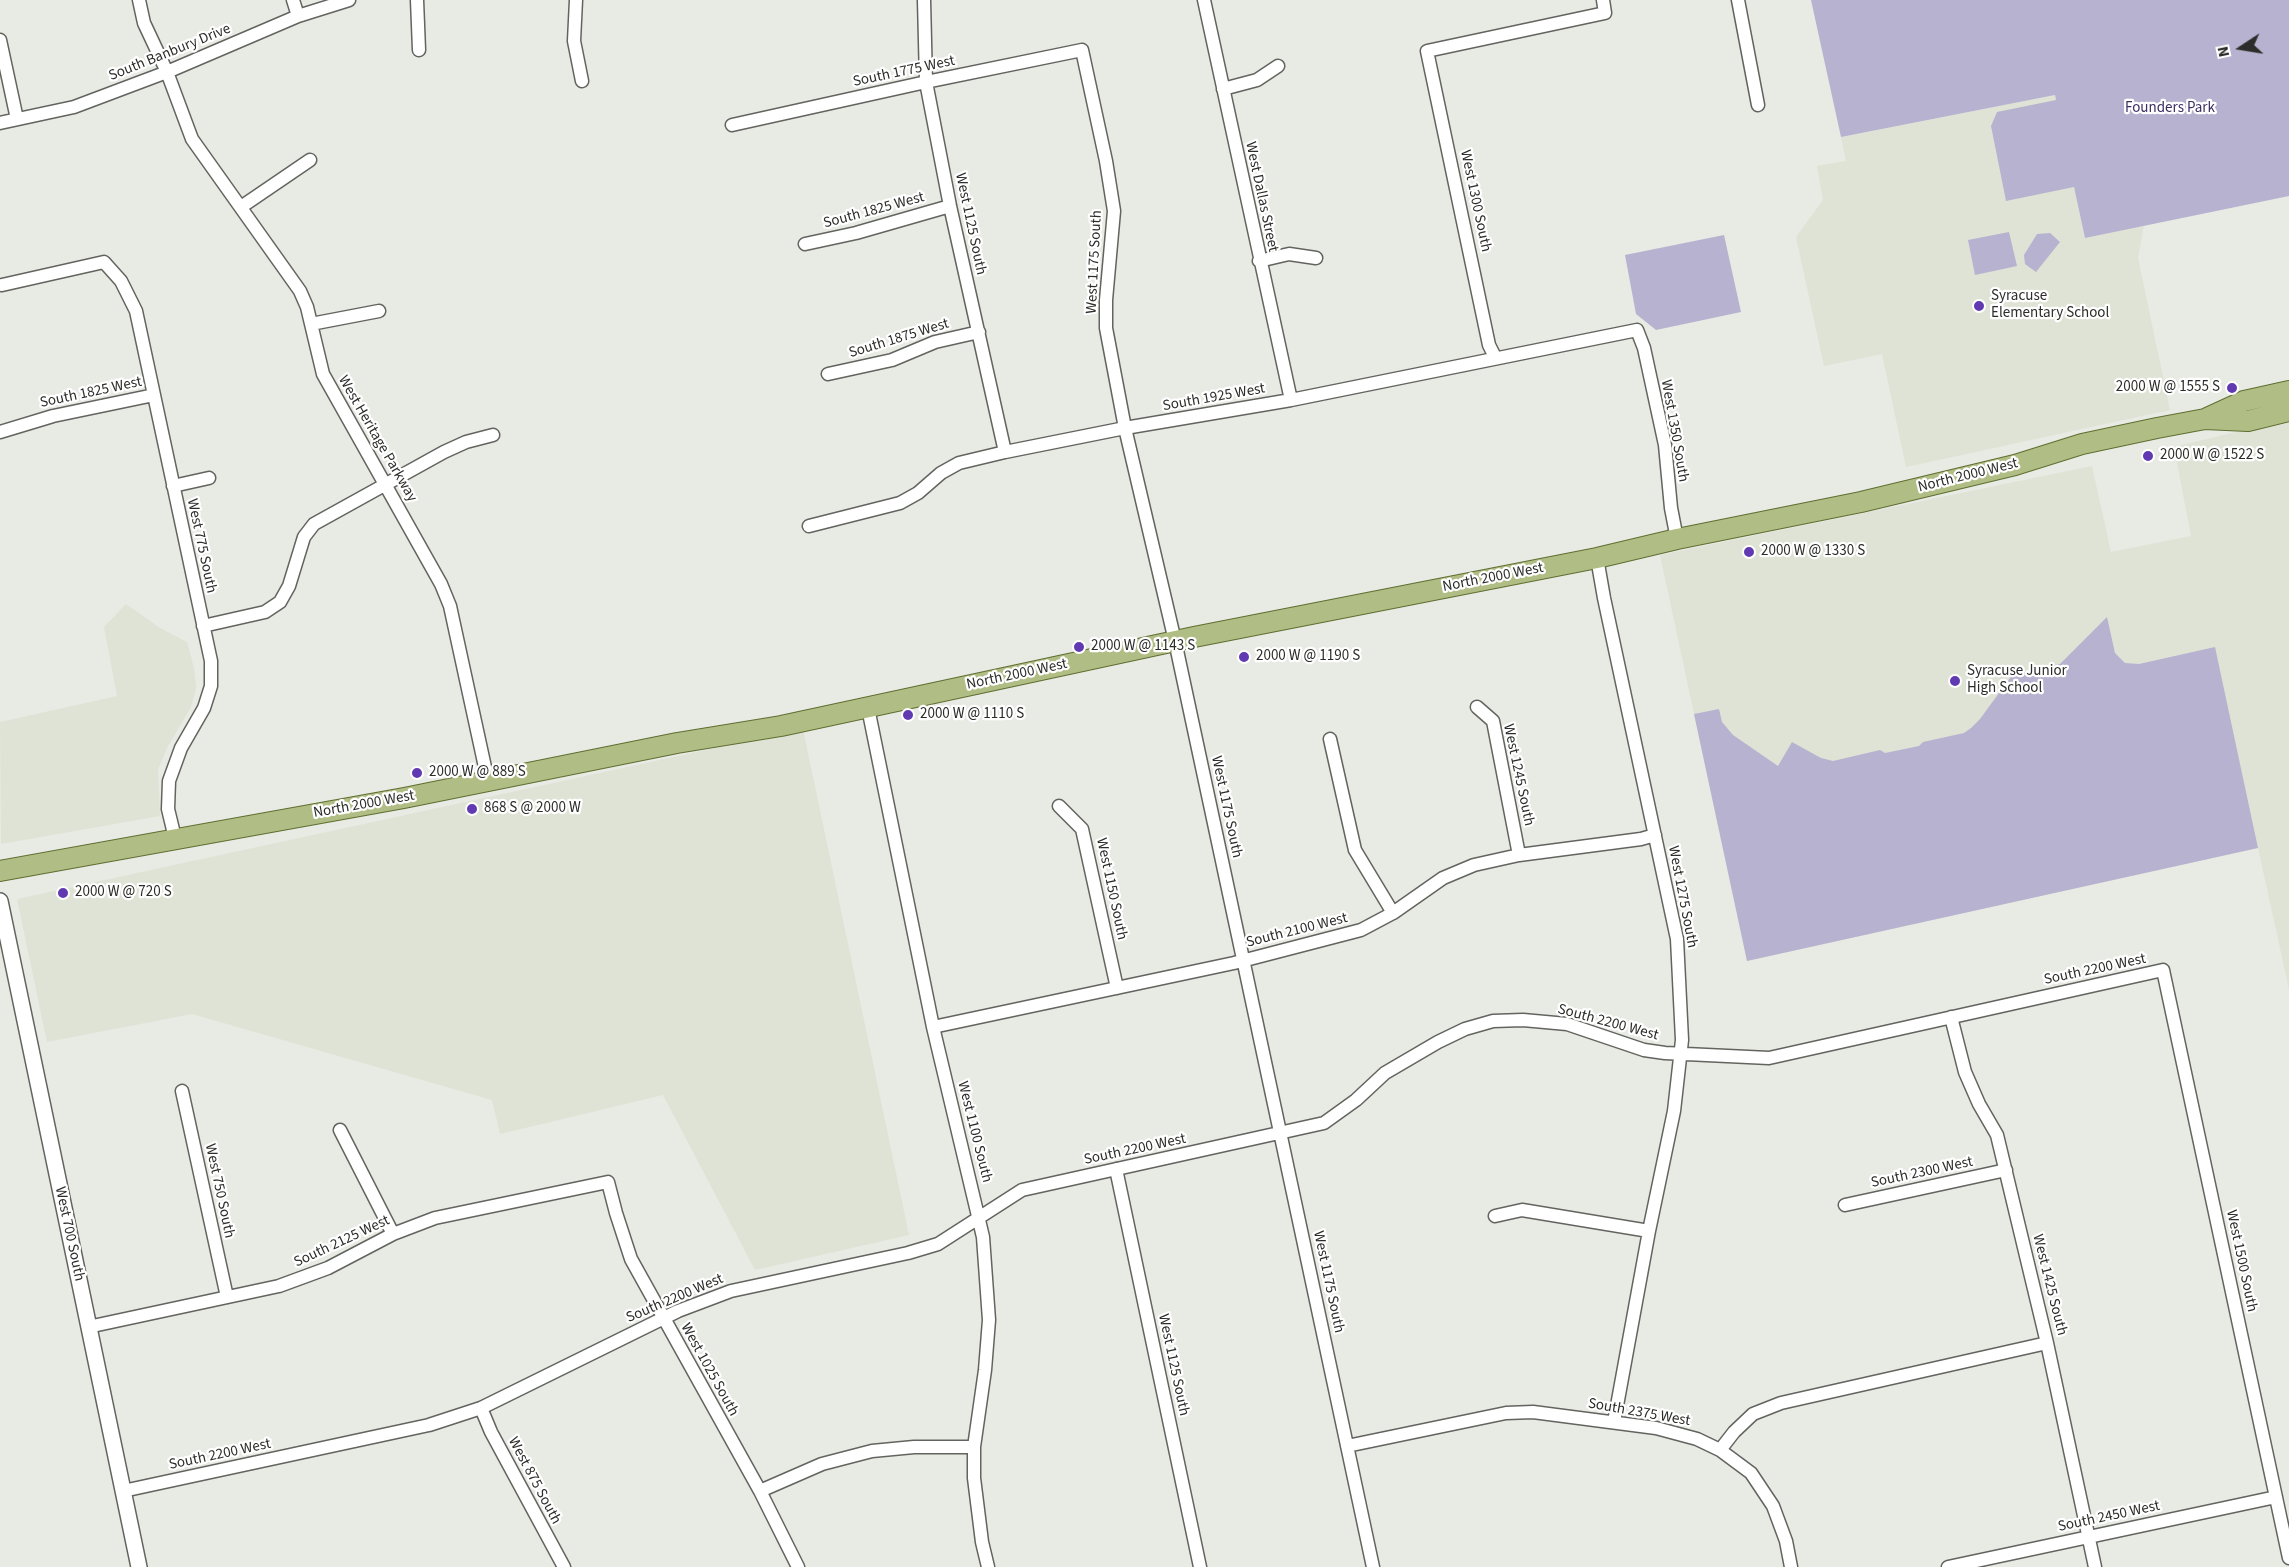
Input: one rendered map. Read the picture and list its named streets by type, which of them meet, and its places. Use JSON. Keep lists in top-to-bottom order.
{
  "streets": {
    "main road": ["North 2000 West"],
    "street": [
      "South Banbury Drive",
      "South 1775 West",
      "West Dallas Street",
      "West 1300 South",
      "South 1825 West",
      "West 1125 South",
      "West 1175 South",
      "South 1875 West",
      "South 1925 West",
      "West 1350 South",
      "West Heritage Parkway",
      "West 775 South",
      "West 1245 South",
      "West 1150 South",
      "West 1275 South",
      "South 2100 West",
      "South 2200 West",
      "West 1100 South",
      "South 2300 West",
      "West 750 South",
      "West 700 South",
      "South 2125 West",
      "West 1500 South",
      "West 1425 South",
      "West 1025 South",
      "South 2375 West",
      "West 875 South",
      "South 2450 West"
    ]
  },
  "crossings": [
    ["South Banbury Drive", "West Heritage Parkway"],
    ["South 1775 West", "West 1125 South"],
    ["South 1775 West", "West 1175 South"],
    ["West Dallas Street", "South 1925 West"],
    ["West 1300 South", "South 1925 West"],
    ["South 1825 West", "West 1125 South"],
    ["South 1825 West", "West 775 South"],
    ["West 1125 South", "South 1875 West"],
    ["West 1125 South", "South 1925 West"],
    ["West 1125 South", "South 2200 West"],
    ["West 1175 South", "South 1925 West"],
    ["West 1175 South", "North 2000 West"],
    ["West 1175 South", "South 2100 West"],
    ["West 1175 South", "South 2200 West"],
    ["West 1175 South", "South 2375 West"],
    ["South 1925 West", "West 1350 South"],
    ["West 1350 South", "North 2000 West"],
    ["West Heritage Parkway", "North 2000 West"],
    ["North 2000 West", "West 775 South"],
    ["North 2000 West", "West 1275 South"],
    ["North 2000 West", "West 1100 South"],
    ["West 1245 South", "South 2100 West"],
    ["West 1150 South", "South 2100 West"],
    ["West 1275 South", "South 2100 West"],
    ["West 1275 South", "South 2200 West"],
    ["West 1275 South", "South 2375 West"],
    ["South 2100 West", "West 1100 South"],
    ["South 2200 West", "West 1100 South"],
    ["South 2200 West", "West 700 South"],
    ["South 2200 West", "West 1500 South"],
    ["South 2200 West", "West 1425 South"],
    ["South 2200 West", "West 1025 South"],
    ["South 2200 West", "West 875 South"],
    ["South 2300 West", "West 1425 South"],
    ["West 750 South", "South 2125 West"],
    ["West 700 South", "South 2125 West"],
    ["South 2125 West", "West 1025 South"],
    ["West 1500 South", "South 2450 West"],
    ["West 1425 South", "South 2450 West"]
  ],
  "parks": ["Founders Park"],
  "places": [
    "Syracuse Elementary School",
    "2000 W @ 1555 S",
    "2000 W @ 1522 S",
    "2000 W @ 1330 S",
    "2000 W @ 1143 S",
    "2000 W @ 1190 S",
    "Syracuse Junior High School",
    "2000 W @ 1110 S",
    "2000 W @ 889 S",
    "868 S @ 2000 W",
    "2000 W @ 720 S"
  ],
  "north": "left"
}
